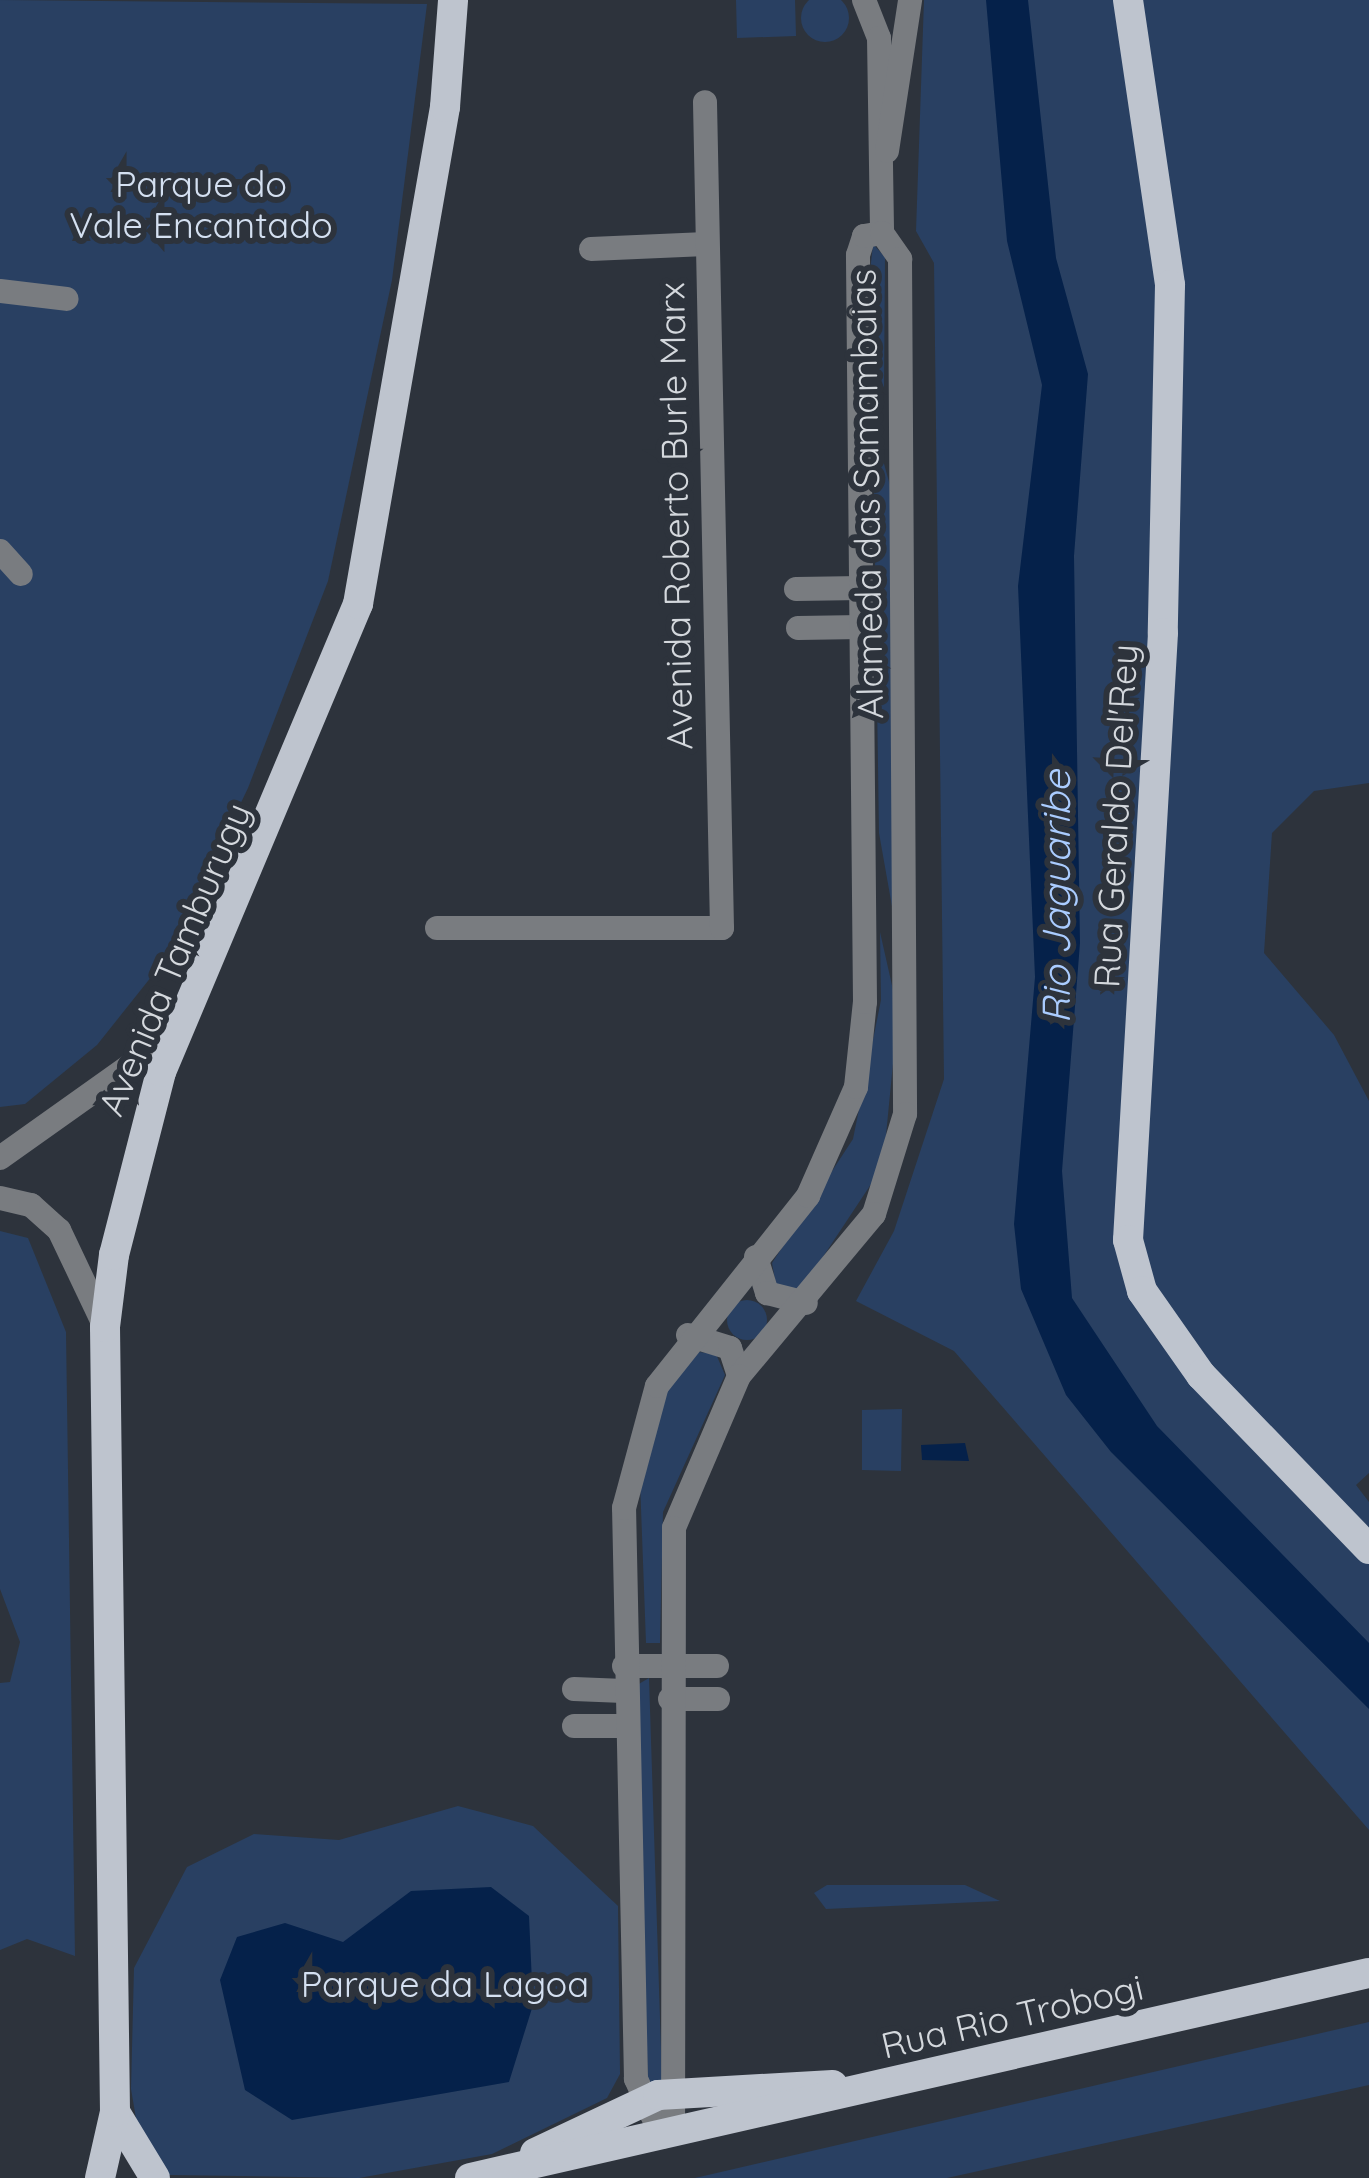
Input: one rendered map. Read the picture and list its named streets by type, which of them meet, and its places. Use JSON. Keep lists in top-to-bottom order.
{
  "streets": {
    "main road": ["Rua Geraldo Del'Rey", "Avenida Tamburugy", "Rua Rio Trobogi"],
    "street": ["Alameda das Samambaias", "Avenida Roberto Burle Marx"]
  },
  "crossings": [
    ["Alameda das Samambaias", "Rua Rio Trobogi"]
  ],
  "water": ["Rio Jaguaribe"],
  "parks": ["Parque do Vale Encantado", "Parque da Lagoa"]
}
